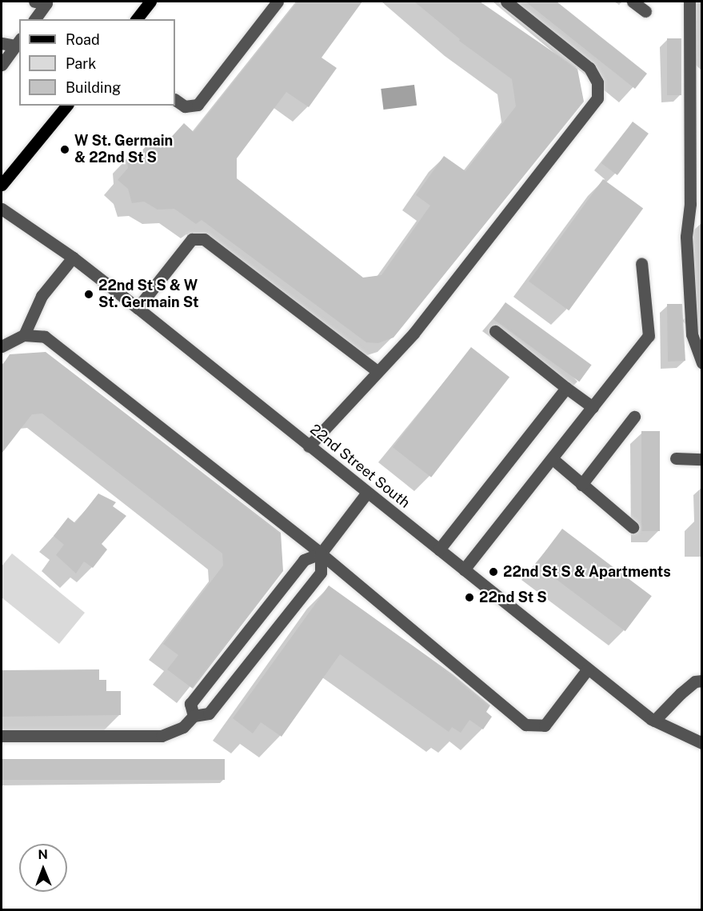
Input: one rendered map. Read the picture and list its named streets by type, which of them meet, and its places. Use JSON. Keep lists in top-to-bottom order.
{
  "streets": {
    "street": ["22nd Street South"]
  },
  "places": [
    "W St. Germain & 22nd St S",
    "22nd St S & W St. Germain St",
    "22nd St S & Apartments",
    "22nd St S"
  ],
  "legend": ["Road", "Park", "Building"],
  "north": "top"
}
